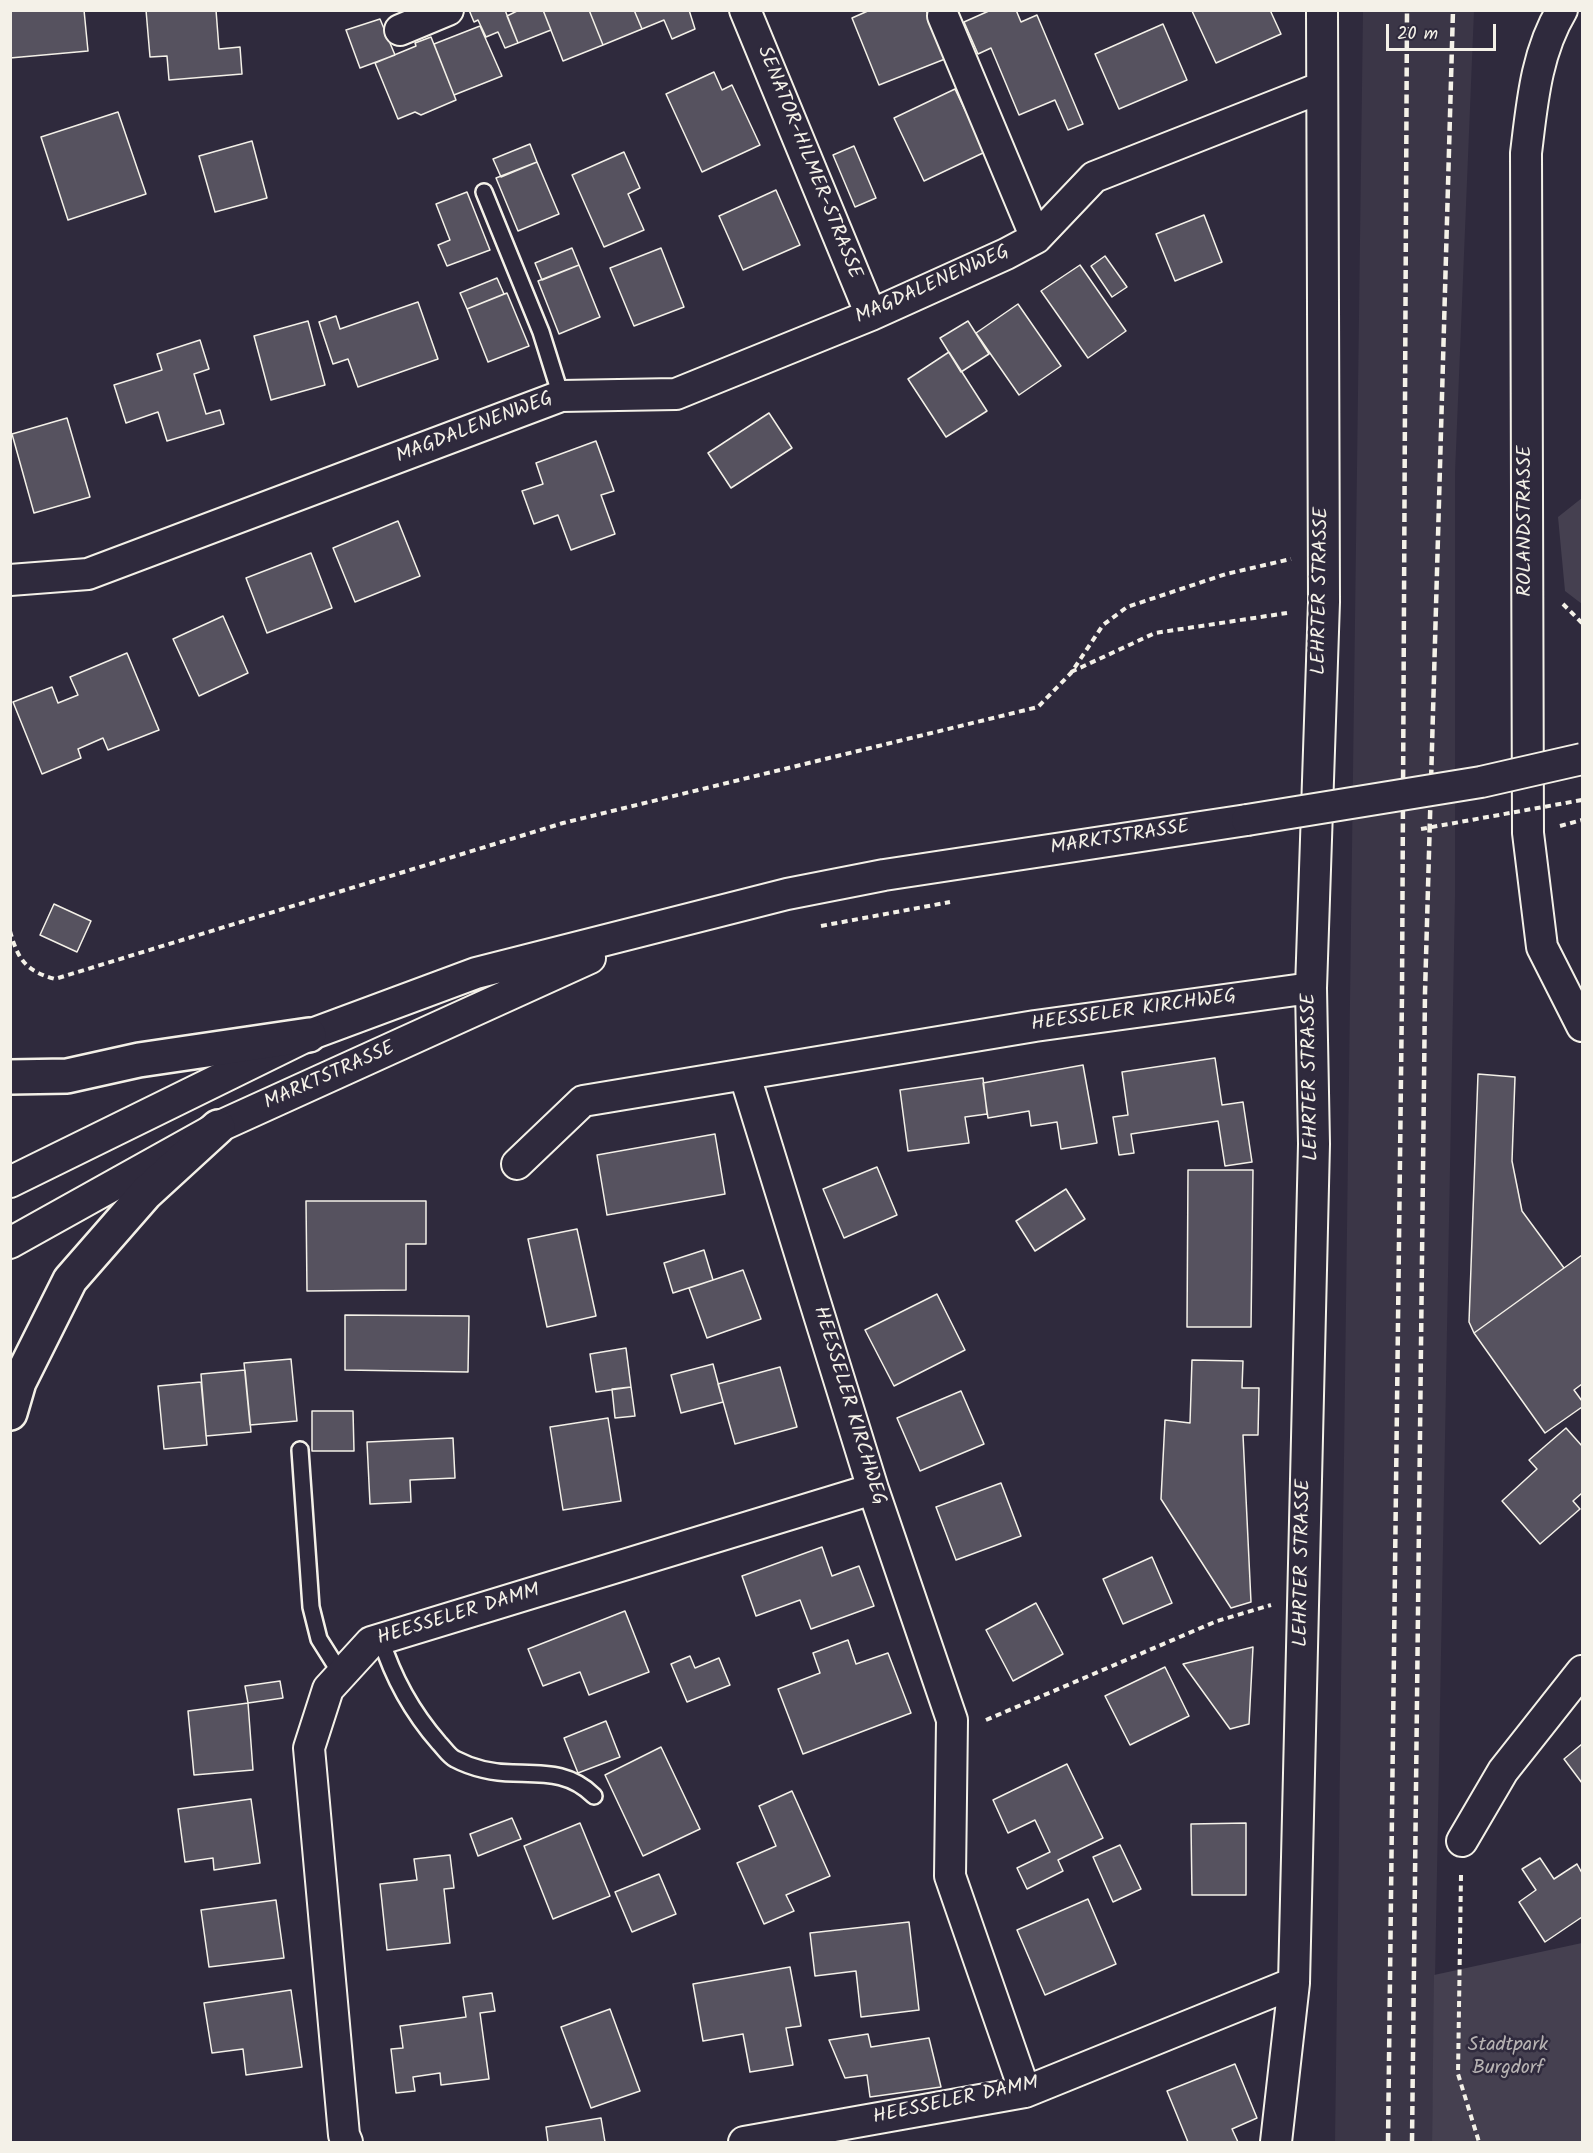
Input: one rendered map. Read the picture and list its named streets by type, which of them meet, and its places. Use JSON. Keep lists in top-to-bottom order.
{
  "streets": {
    "street": [
      "SENATOR-HILMER-STRASSE",
      "MAGDALENENWEG",
      "ROLANDSTRASSE",
      "LEHRTER STRASSE",
      "MARKTSTRASSE",
      "HEESSELER KIRCHWEG",
      "HEESSELER DAMM"
    ]
  },
  "crossings": [
    ["SENATOR-HILMER-STRASSE", "MAGDALENENWEG"],
    ["MAGDALENENWEG", "LEHRTER STRASSE"],
    ["LEHRTER STRASSE", "HEESSELER KIRCHWEG"],
    ["LEHRTER STRASSE", "HEESSELER DAMM"],
    ["HEESSELER KIRCHWEG", "HEESSELER DAMM"]
  ],
  "parks": ["Stadtpark Burgdorf"],
  "scale_bar": "20 m"
}
